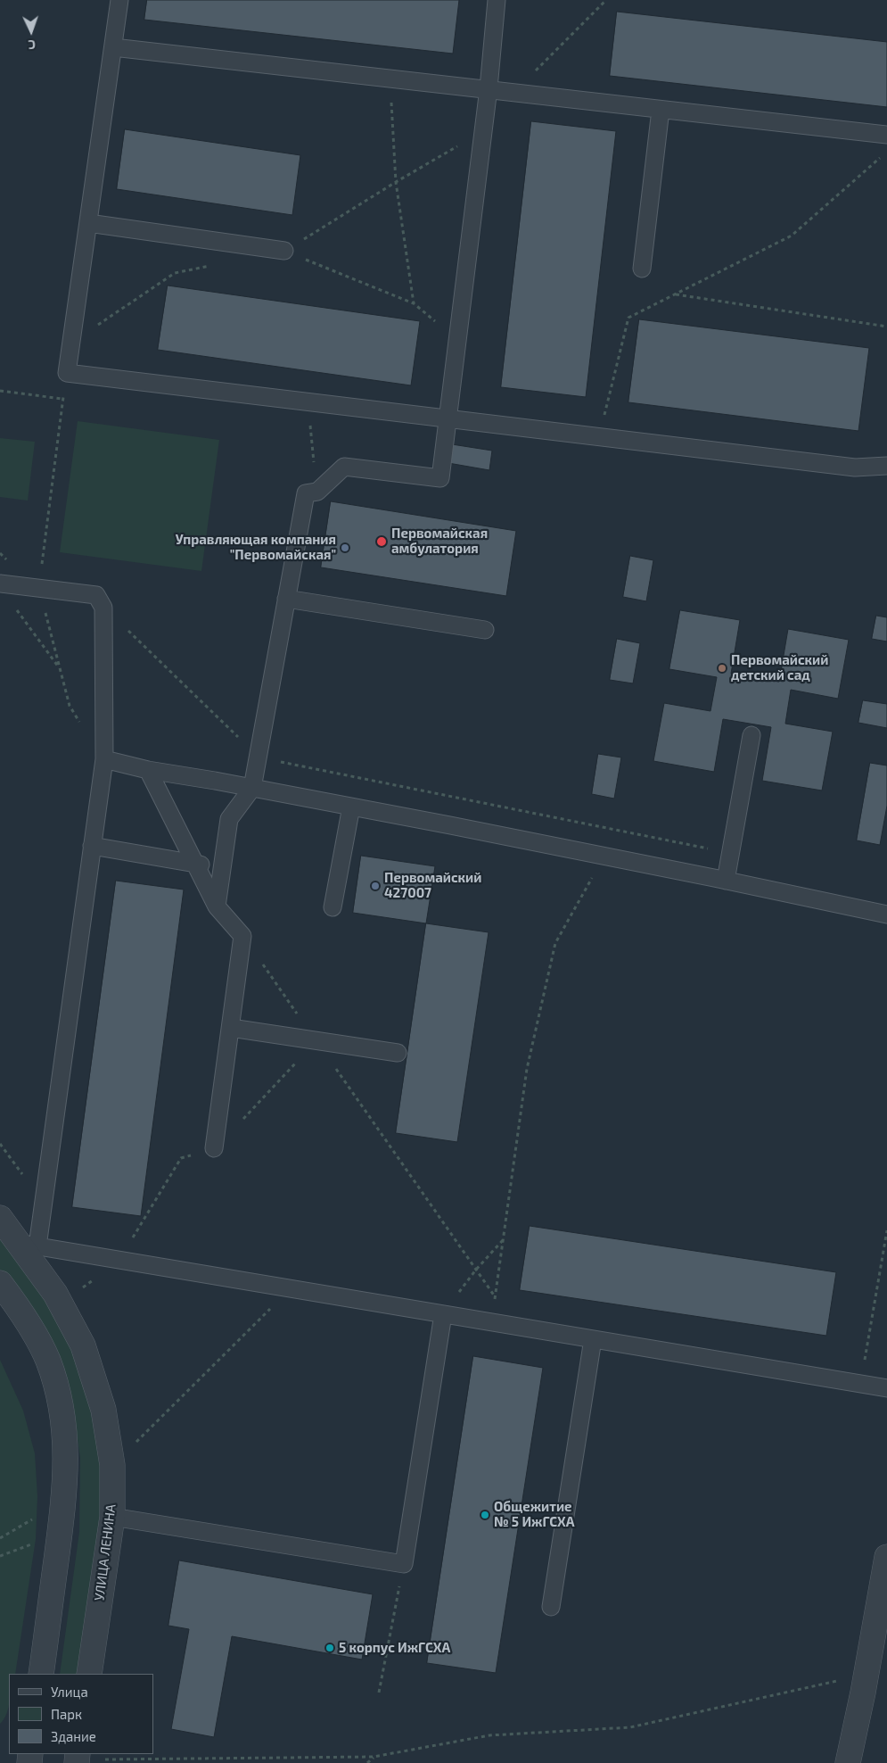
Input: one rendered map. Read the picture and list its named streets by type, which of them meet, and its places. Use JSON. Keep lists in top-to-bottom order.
{
  "streets": {
    "street": ["УЛИЦА ЛЕНИНА"]
  },
  "places": [
    "Первомайская амбулатория",
    "Управляющая компания \"Первомайская\"",
    "Первомайский детский сад",
    "Первомайский 427007",
    "Общежитие № 5 ИжГСХА",
    "5 корпус ИжГСХА"
  ],
  "legend": ["Улица", "Парк", "Здание"],
  "north": "bottom"
}
